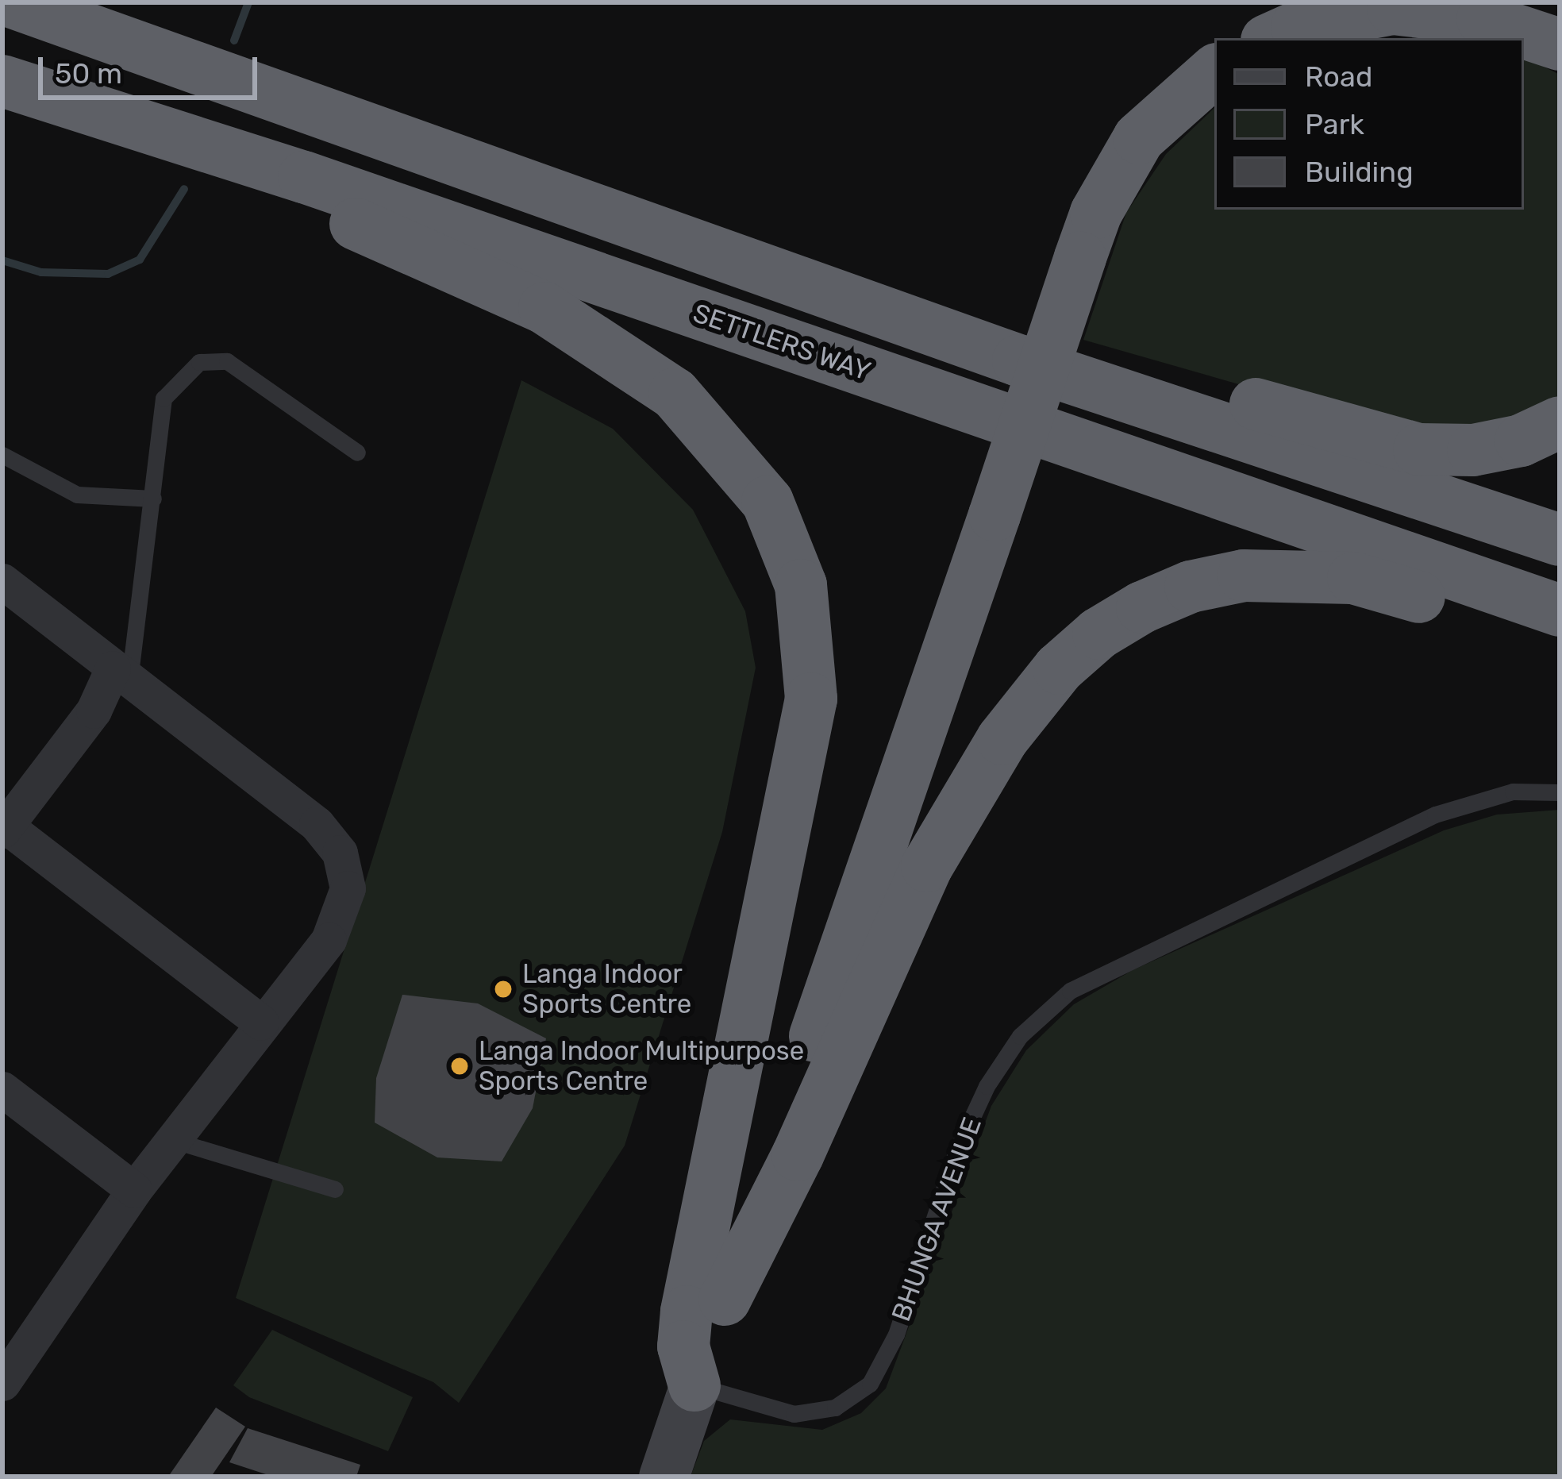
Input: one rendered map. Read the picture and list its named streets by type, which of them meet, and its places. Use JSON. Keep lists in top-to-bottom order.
{
  "streets": {
    "highway": ["SETTLERS WAY"],
    "lane": ["BHUNGA AVENUE"]
  },
  "places": ["Langa Indoor Sports Centre", "Langa Indoor Multipurpose Sports Centre"],
  "legend": ["Road", "Park", "Building"],
  "scale_bar": "50 m"
}
